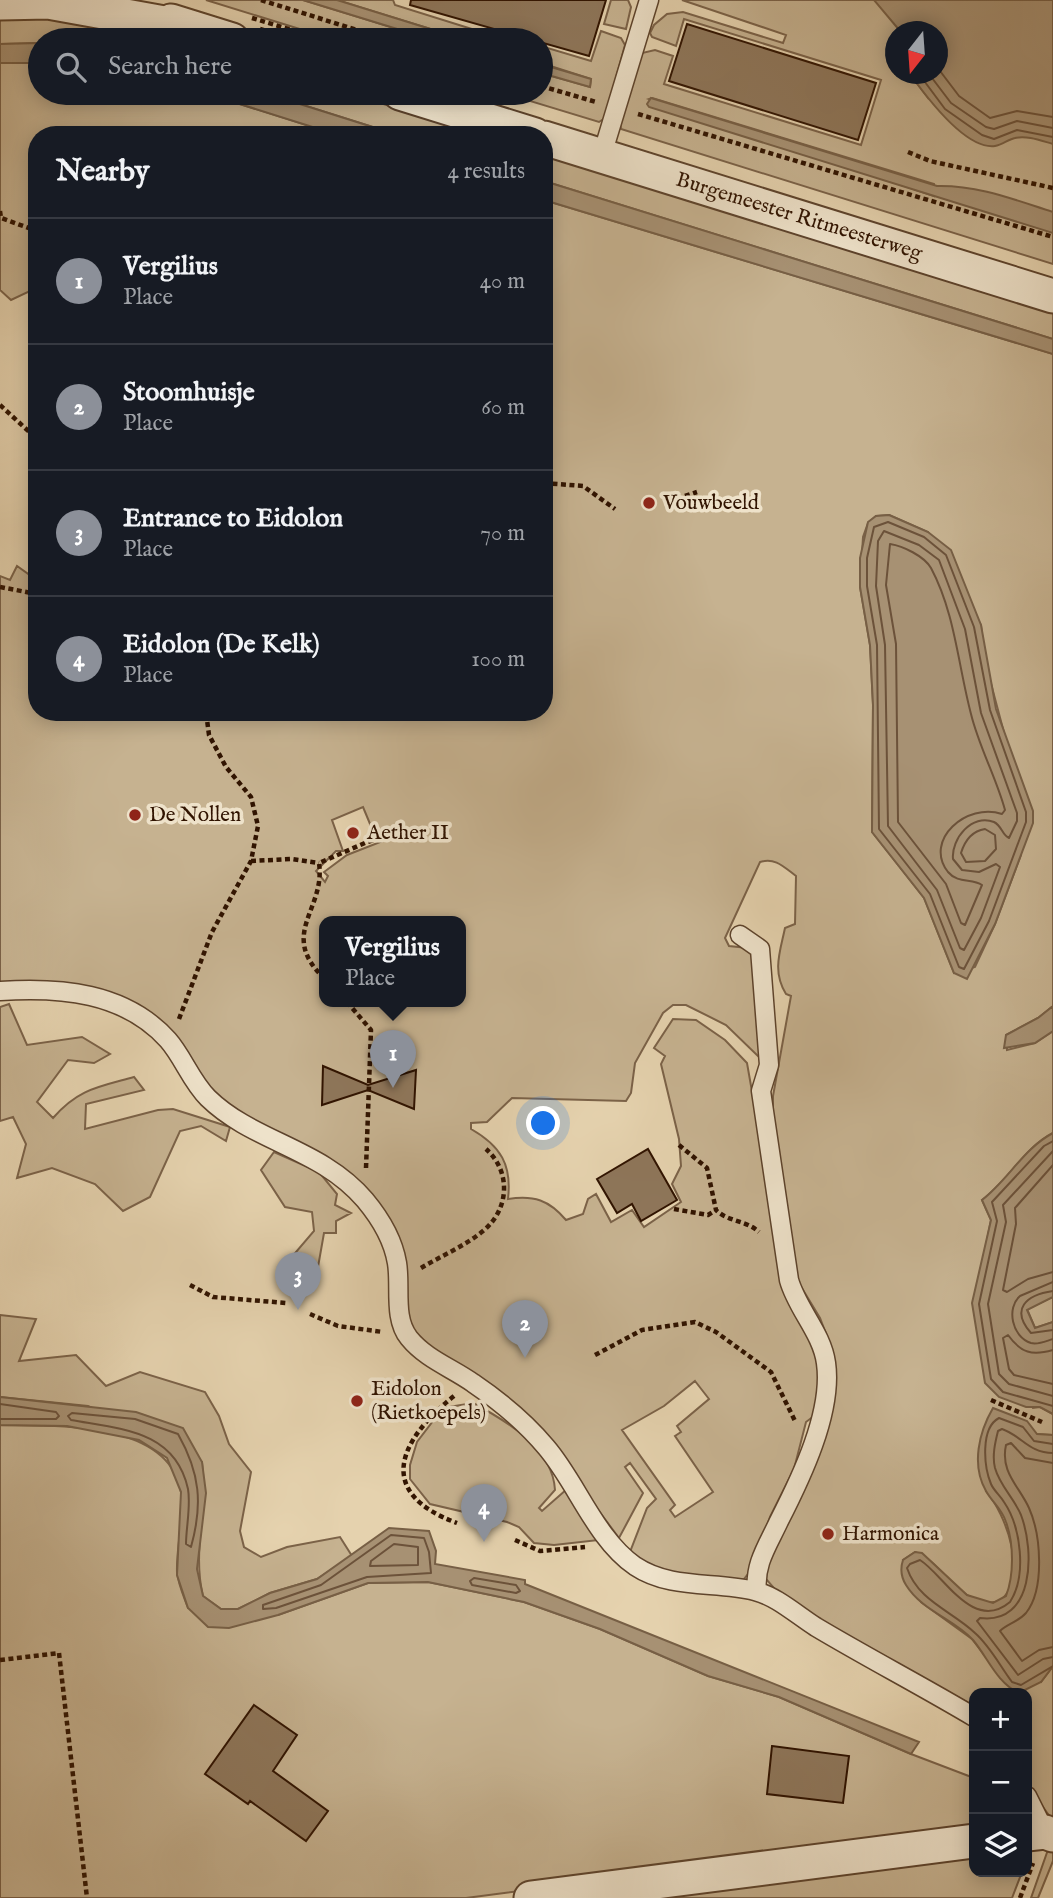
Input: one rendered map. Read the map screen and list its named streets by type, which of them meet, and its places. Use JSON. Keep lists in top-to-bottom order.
{
  "streets": {
    "street": ["Burgemeester Ritmeesterweg"]
  },
  "places": [
    "Vouwbeeld",
    "De Nollen",
    "Aether II",
    "Eidolon (Rietkoepels)",
    "Harmonica"
  ],
  "north": "bottom",
  "page": {
    "search": "Search here",
    "heading": ["Nearby", "4 results"],
    "list": [
      {
        "mark": "1",
        "name": "Vergilius",
        "note": "Place",
        "value": "40 m"
      },
      {
        "mark": "2",
        "name": "Stoomhuisje",
        "note": "Place",
        "value": "60 m"
      },
      {
        "mark": "3",
        "name": "Entrance to Eidolon",
        "note": "Place",
        "value": "70 m"
      },
      {
        "mark": "4",
        "name": "Eidolon (De Kelk)",
        "note": "Place",
        "value": "100 m"
      }
    ],
    "popup": ["Vergilius", "Place"],
    "pins": [
      "1",
      "3",
      "2",
      "4"
    ],
    "map_buttons": ["+", "−"]
  }
}
